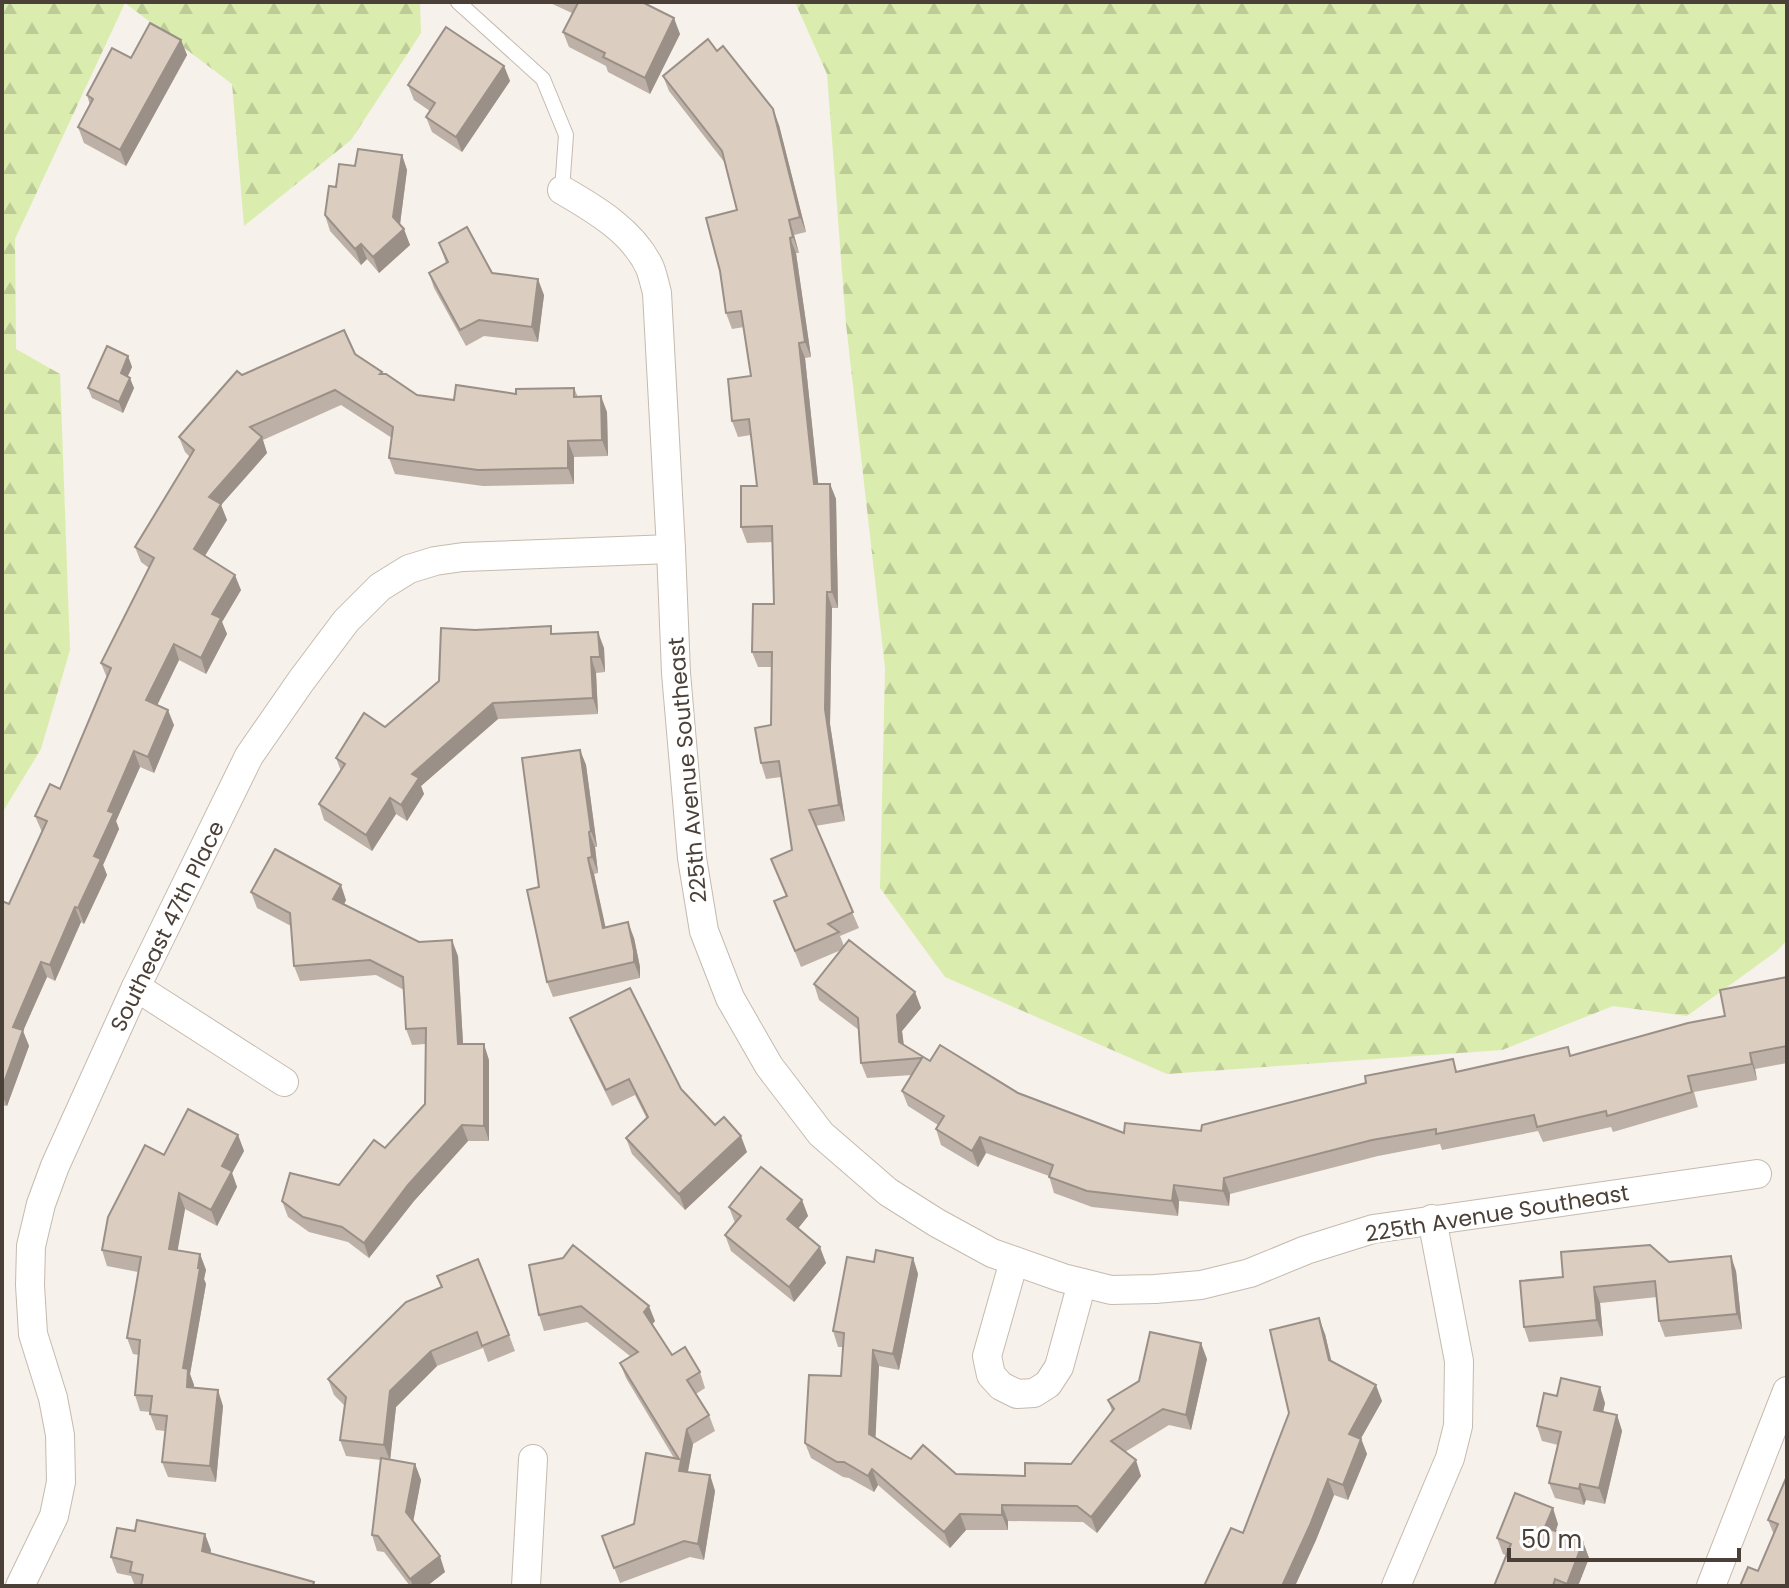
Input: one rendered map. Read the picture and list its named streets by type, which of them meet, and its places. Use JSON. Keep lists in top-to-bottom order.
{
  "streets": {
    "street": ["225th Avenue Southeast", "Southeast 47th Place"]
  },
  "crossings": [
    ["225th Avenue Southeast", "Southeast 47th Place"]
  ],
  "scale_bar": "50 m"
}
